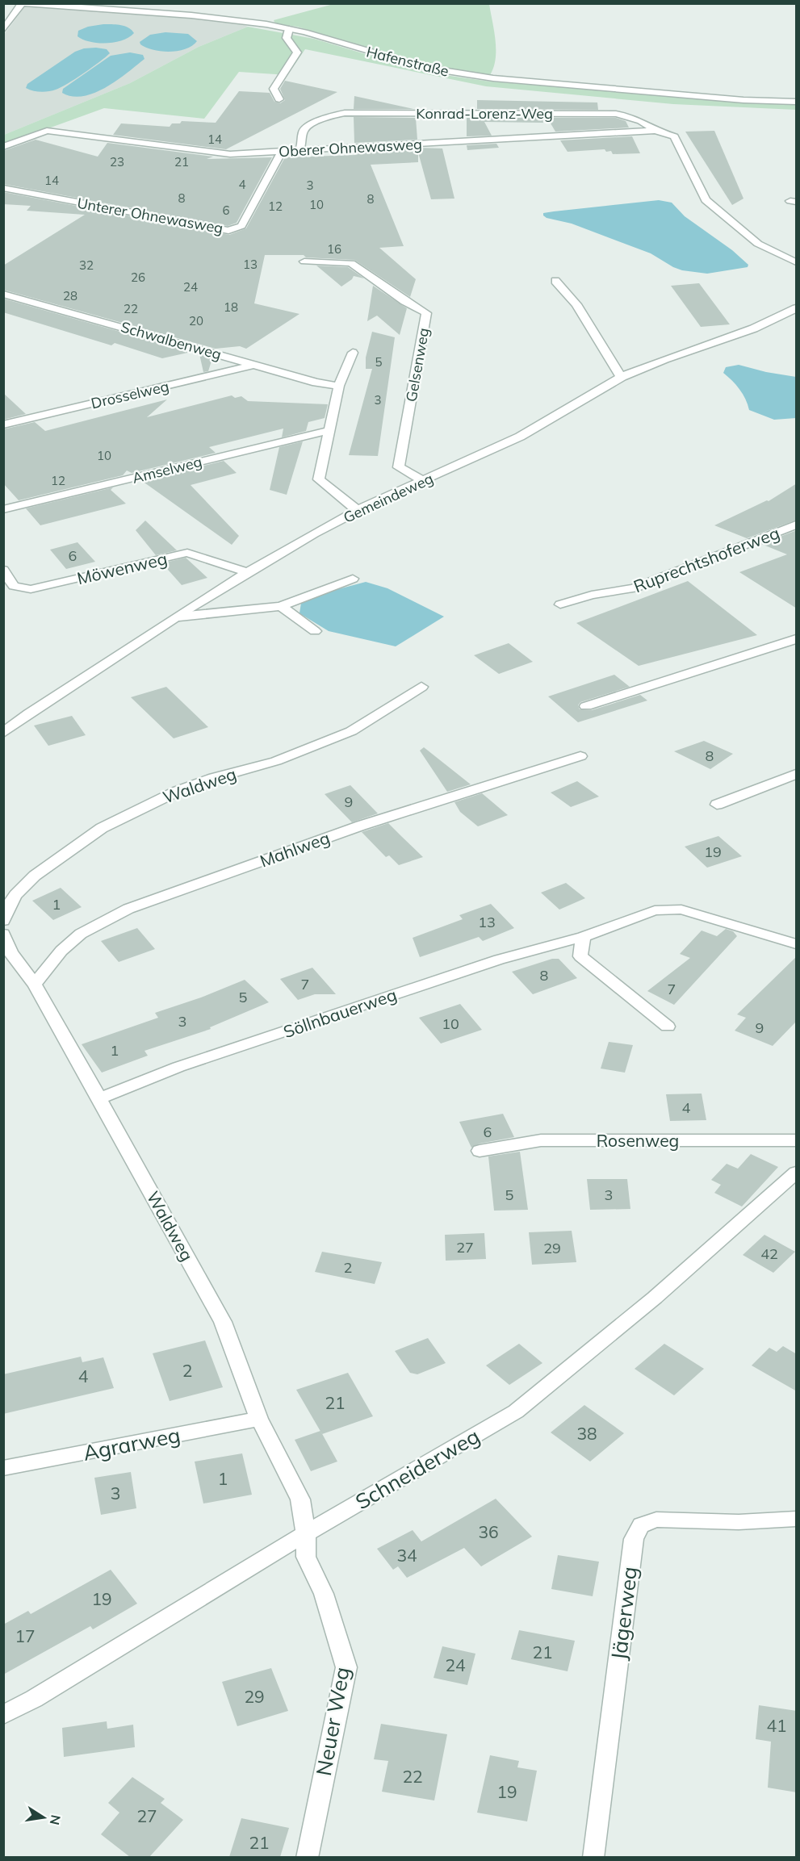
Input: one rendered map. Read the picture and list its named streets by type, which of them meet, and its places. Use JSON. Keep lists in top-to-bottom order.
{
  "streets": {
    "street": [
      "Hafenstraße",
      "Konrad-Lorenz-Weg",
      "Oberer Ohnewasweg",
      "Unterer Ohnewasweg",
      "Schwalbenweg",
      "Gelsenweg",
      "Drosselweg",
      "Amselweg",
      "Gemeindeweg",
      "Ruprechtshoferweg",
      "Möwenweg",
      "Waldweg",
      "Mahlweg",
      "Söllnbauerweg",
      "Rosenweg",
      "Agrarweg",
      "Schneiderweg",
      "Jägerweg",
      "Neuer Weg"
    ]
  },
  "crossings": [
    ["Konrad-Lorenz-Weg", "Oberer Ohnewasweg"],
    ["Oberer Ohnewasweg", "Unterer Ohnewasweg"],
    ["Schwalbenweg", "Drosselweg"],
    ["Gelsenweg", "Gemeindeweg"],
    ["Gemeindeweg", "Möwenweg"],
    ["Waldweg", "Mahlweg"],
    ["Waldweg", "Söllnbauerweg"],
    ["Waldweg", "Agrarweg"],
    ["Waldweg", "Schneiderweg"],
    ["Waldweg", "Neuer Weg"],
    ["Schneiderweg", "Neuer Weg"]
  ],
  "house_numbers": [
    "14",
    "23",
    "21",
    "14",
    "4",
    "3",
    "8",
    "8",
    "10",
    "12",
    "6",
    "16",
    "13",
    "32",
    "26",
    "24",
    "28",
    "18",
    "22",
    "20",
    "5",
    "3",
    "10",
    "12",
    "6",
    "8",
    "9",
    "19",
    "1",
    "13",
    "8",
    "7",
    "7",
    "5",
    "3",
    "10",
    "9",
    "1",
    "4",
    "6",
    "5",
    "3",
    "27",
    "29",
    "42",
    "2",
    "2",
    "4",
    "21",
    "38",
    "1",
    "3",
    "36",
    "34",
    "19",
    "17",
    "21",
    "24",
    "29",
    "41",
    "22",
    "19",
    "27",
    "21"
  ],
  "north": "right"
}
